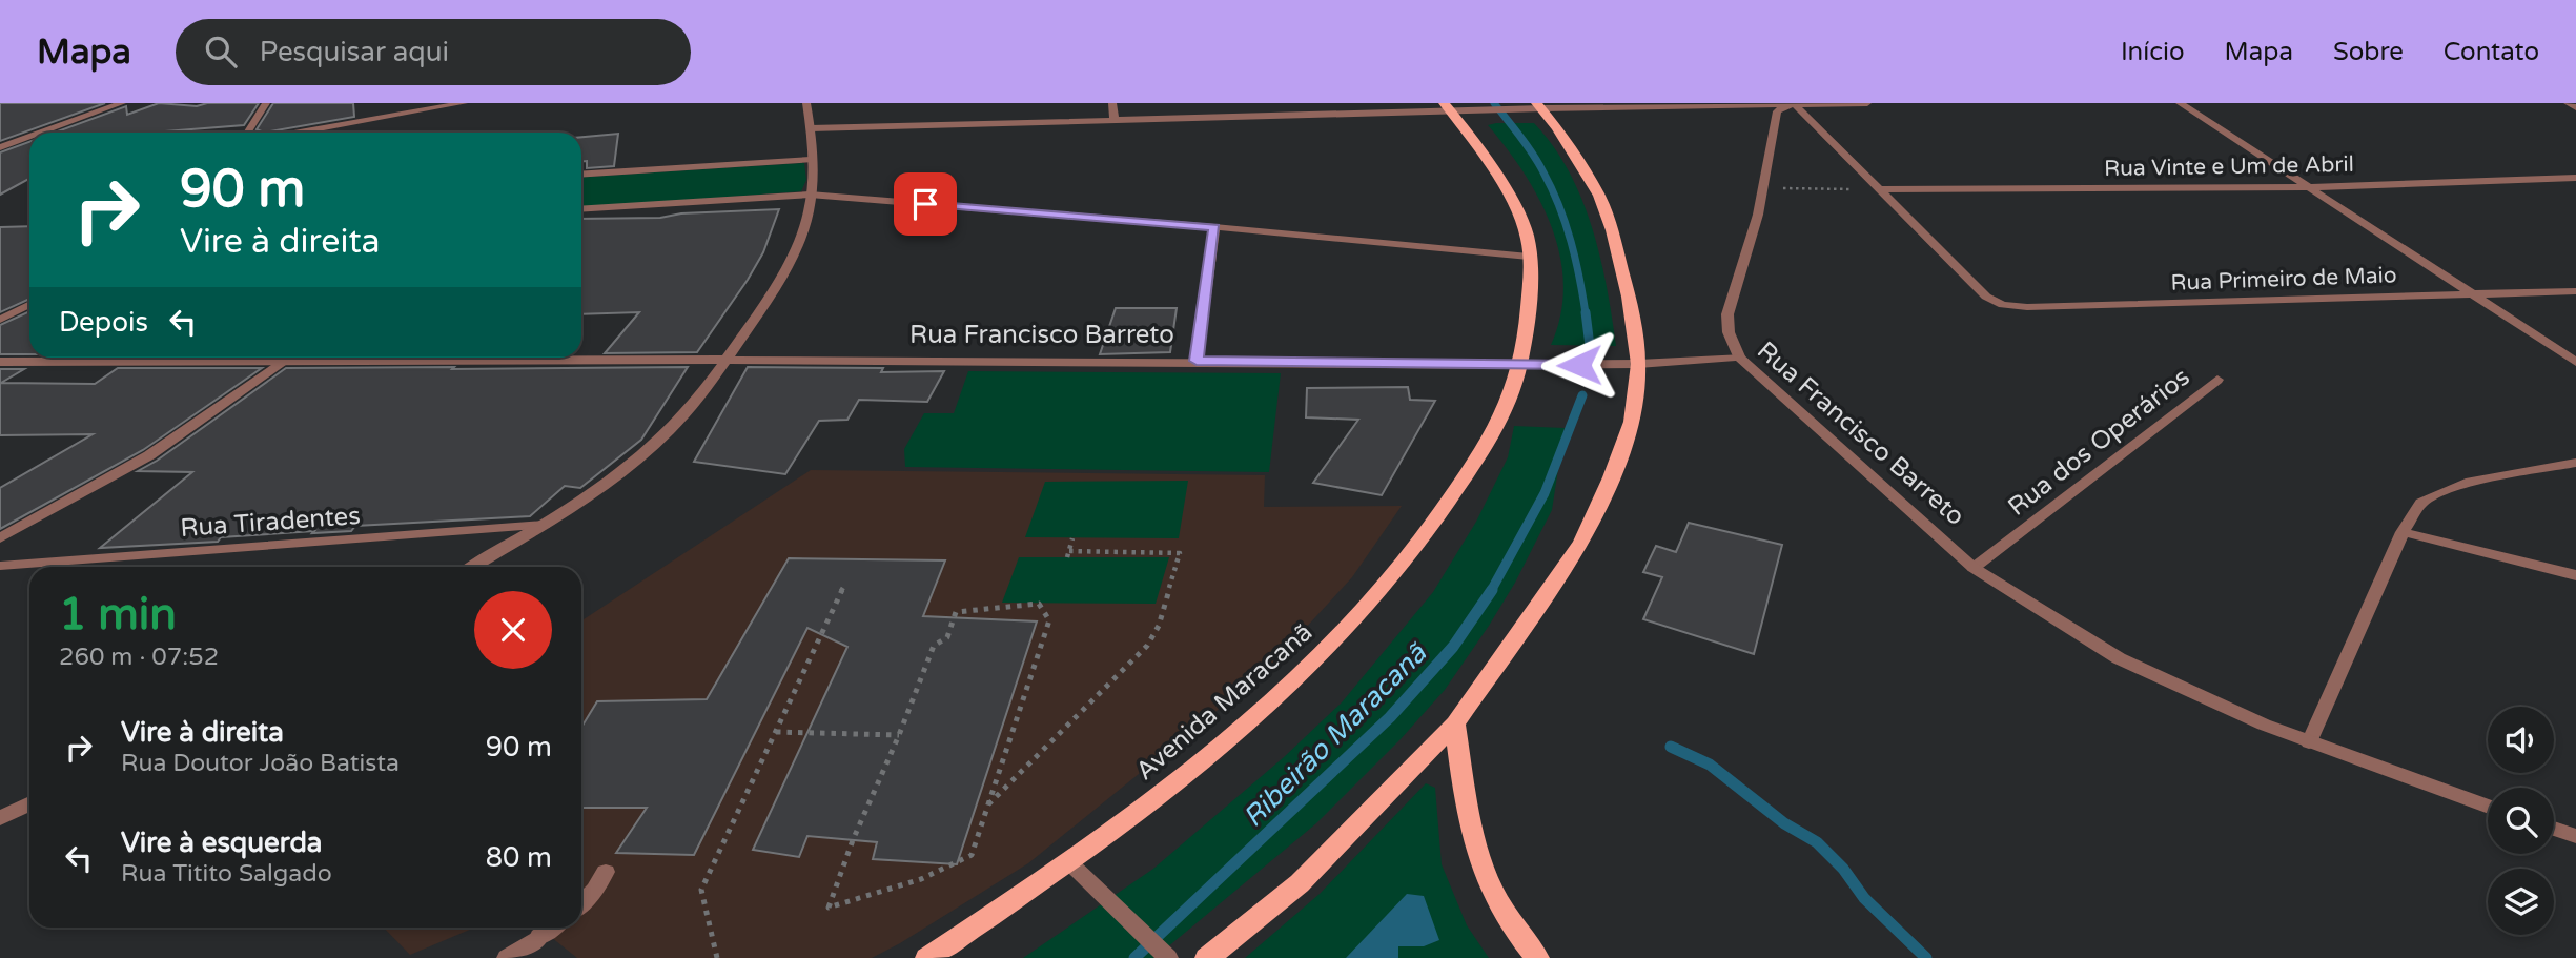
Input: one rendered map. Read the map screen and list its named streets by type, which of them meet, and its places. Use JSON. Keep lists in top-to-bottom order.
{
  "streets": {
    "main road": ["Avenida Maracanã"],
    "street": [
      "Rua Vinte e Um de Abril",
      "Rua Primeiro de Maio",
      "Rua Francisco Barreto",
      "Rua dos Operários",
      "Rua Tiradentes"
    ]
  },
  "crossings": [
    ["Rua Vinte e Um de Abril", "Rua Primeiro de Maio"],
    ["Rua Francisco Barreto", "Rua dos Operários"],
    ["Rua Francisco Barreto", "Avenida Maracanã"]
  ],
  "water": ["Ribeirão Maracanã"],
  "page": {
    "header": "Mapa",
    "search": "Pesquisar aqui",
    "nav": [
      "Início",
      "Mapa",
      "Sobre",
      "Contato"
    ],
    "turn": ["90 m", "Vire à direita"],
    "then": "Depois",
    "heading": ["1 min", "260 m · 07:52"],
    "list": [
      {
        "name": "Vire à direita",
        "note": "Rua Doutor João Batista",
        "value": "90 m"
      },
      {
        "name": "Vire à esquerda",
        "note": "Rua Titito Salgado",
        "value": "80 m"
      }
    ]
  }
}
